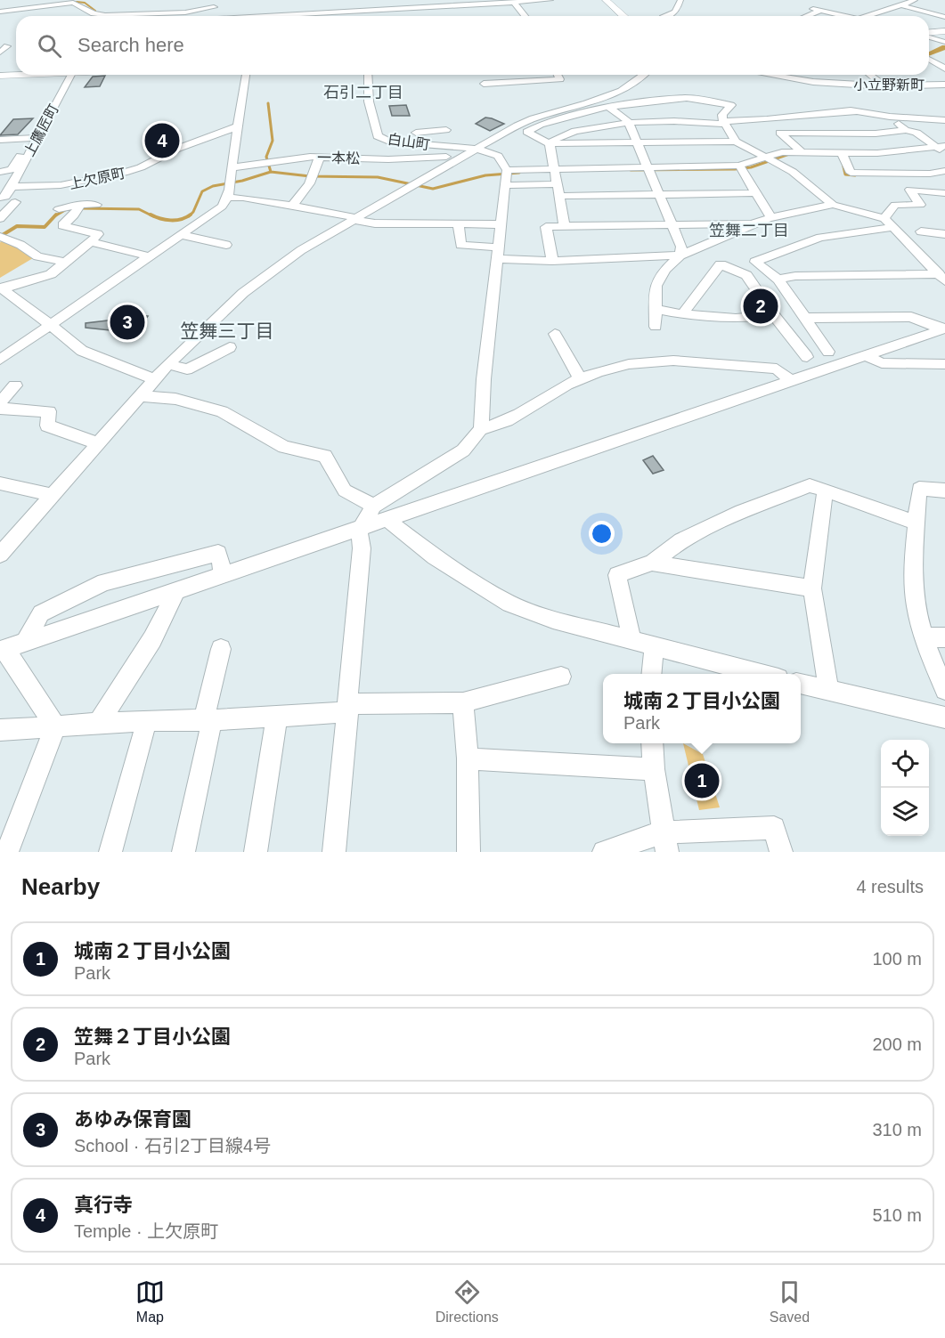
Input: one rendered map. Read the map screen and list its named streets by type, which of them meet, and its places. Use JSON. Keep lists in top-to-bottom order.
{
  "streets": {
    "street": [
      "小立野新町",
      "上鷹匠町",
      "白山町",
      "一本松",
      "上欠原町"
    ]
  },
  "crossings": [
    ["上鷹匠町", "上欠原町"]
  ],
  "districts": ["石引二丁目", "笠舞二丁目", "笠舞三丁目"],
  "page": {
    "search": "Search here",
    "pins": [
      "4",
      "2",
      "3",
      "1"
    ],
    "popup": ["城南２丁目小公園", "Park"],
    "heading": ["Nearby", "4 results"],
    "list": [
      {
        "mark": "1",
        "name": "城南２丁目小公園",
        "note": "Park",
        "value": "100 m"
      },
      {
        "mark": "2",
        "name": "笠舞２丁目小公園",
        "note": "Park",
        "value": "200 m"
      },
      {
        "mark": "3",
        "name": "あゆみ保育園",
        "note": "School · 石引2丁目線4号",
        "value": "310 m"
      },
      {
        "mark": "4",
        "name": "真行寺",
        "note": "Temple · 上欠原町",
        "value": "510 m"
      }
    ],
    "nav": ["Map", "Directions", "Saved"]
  }
}
